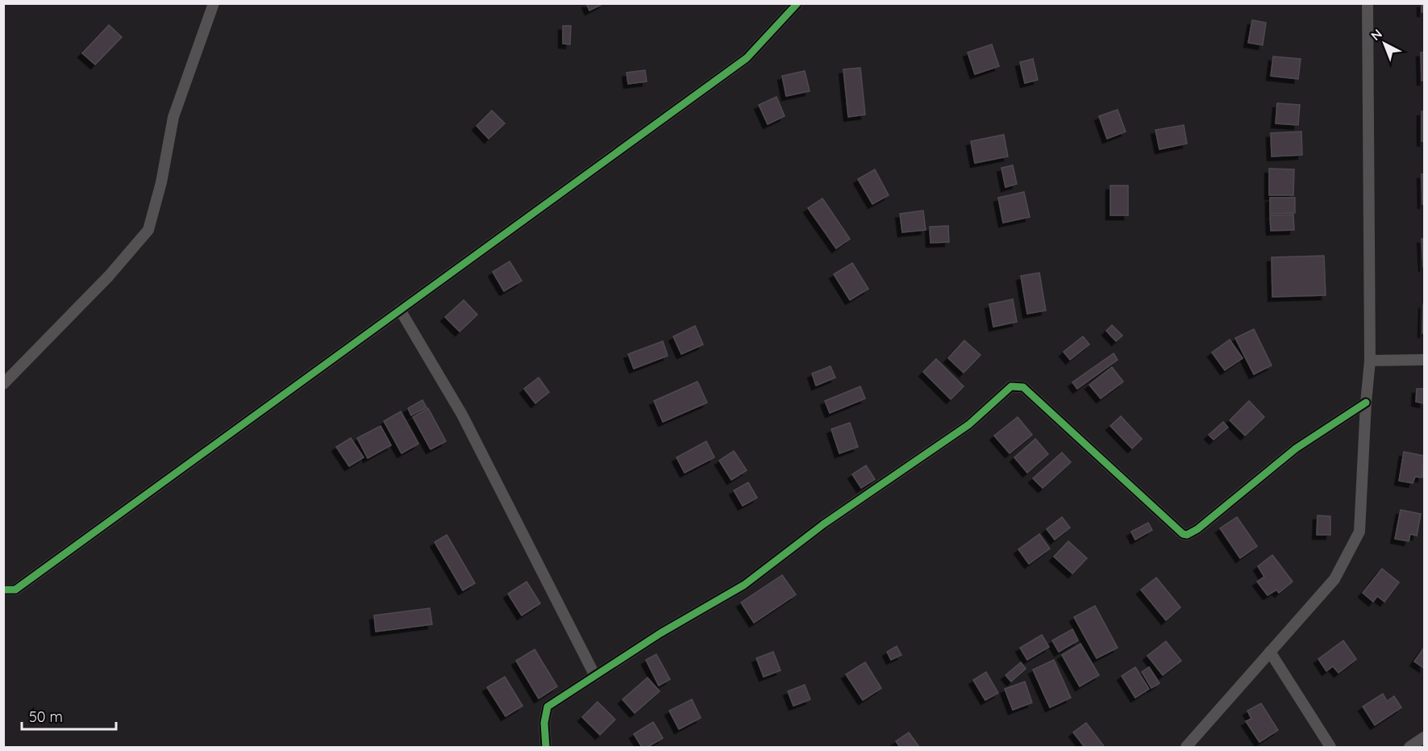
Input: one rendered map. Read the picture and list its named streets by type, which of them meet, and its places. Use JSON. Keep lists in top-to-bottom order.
{
  "scale_bar": "50 m",
  "north": "top left"
}
